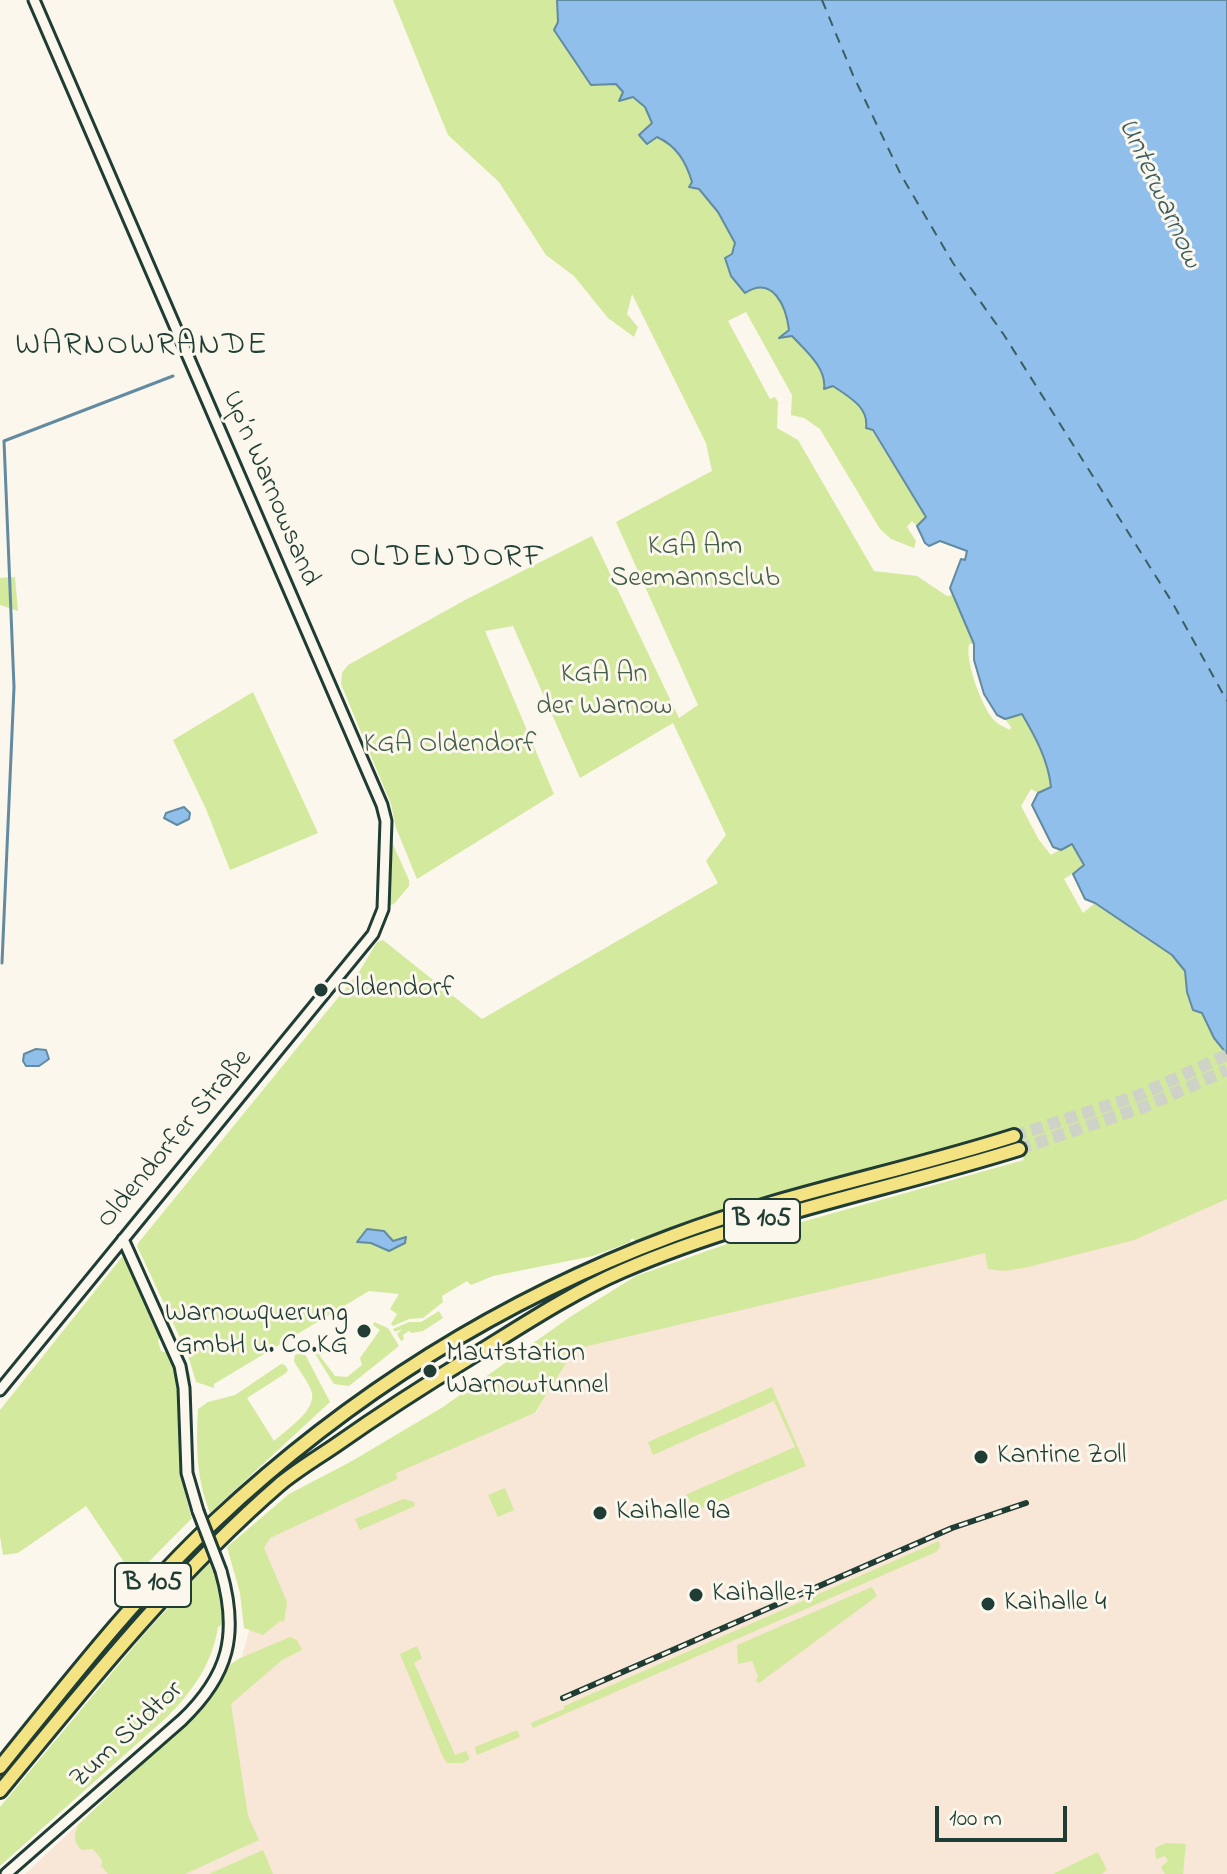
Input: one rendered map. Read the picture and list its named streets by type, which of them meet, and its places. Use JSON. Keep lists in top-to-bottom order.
{
  "streets": {
    "highway": ["B 105"],
    "street": ["Up’n Warnowsand", "Oldendorfer Straße", "Zum Südtor"]
  },
  "crossings": [
    ["Up’n Warnowsand", "Oldendorfer Straße"],
    ["Oldendorfer Straße", "Zum Südtor"]
  ],
  "districts": ["WARNOWRANDE", "OLDENDORF"],
  "water": ["Unterwarnow"],
  "parks": ["KGA Am Seemannsclub", "KGA An der Warnow", "KGA Oldendorf"],
  "places": [
    "Oldendorf",
    "Warnowquerung GmbH u. Co.KG",
    "Mautstation Warnowtunnel",
    "Kantine Zoll",
    "Kaihalle 9a",
    "Kaihalle 7",
    "Kaihalle 4"
  ],
  "scale_bar": "100 m"
}
